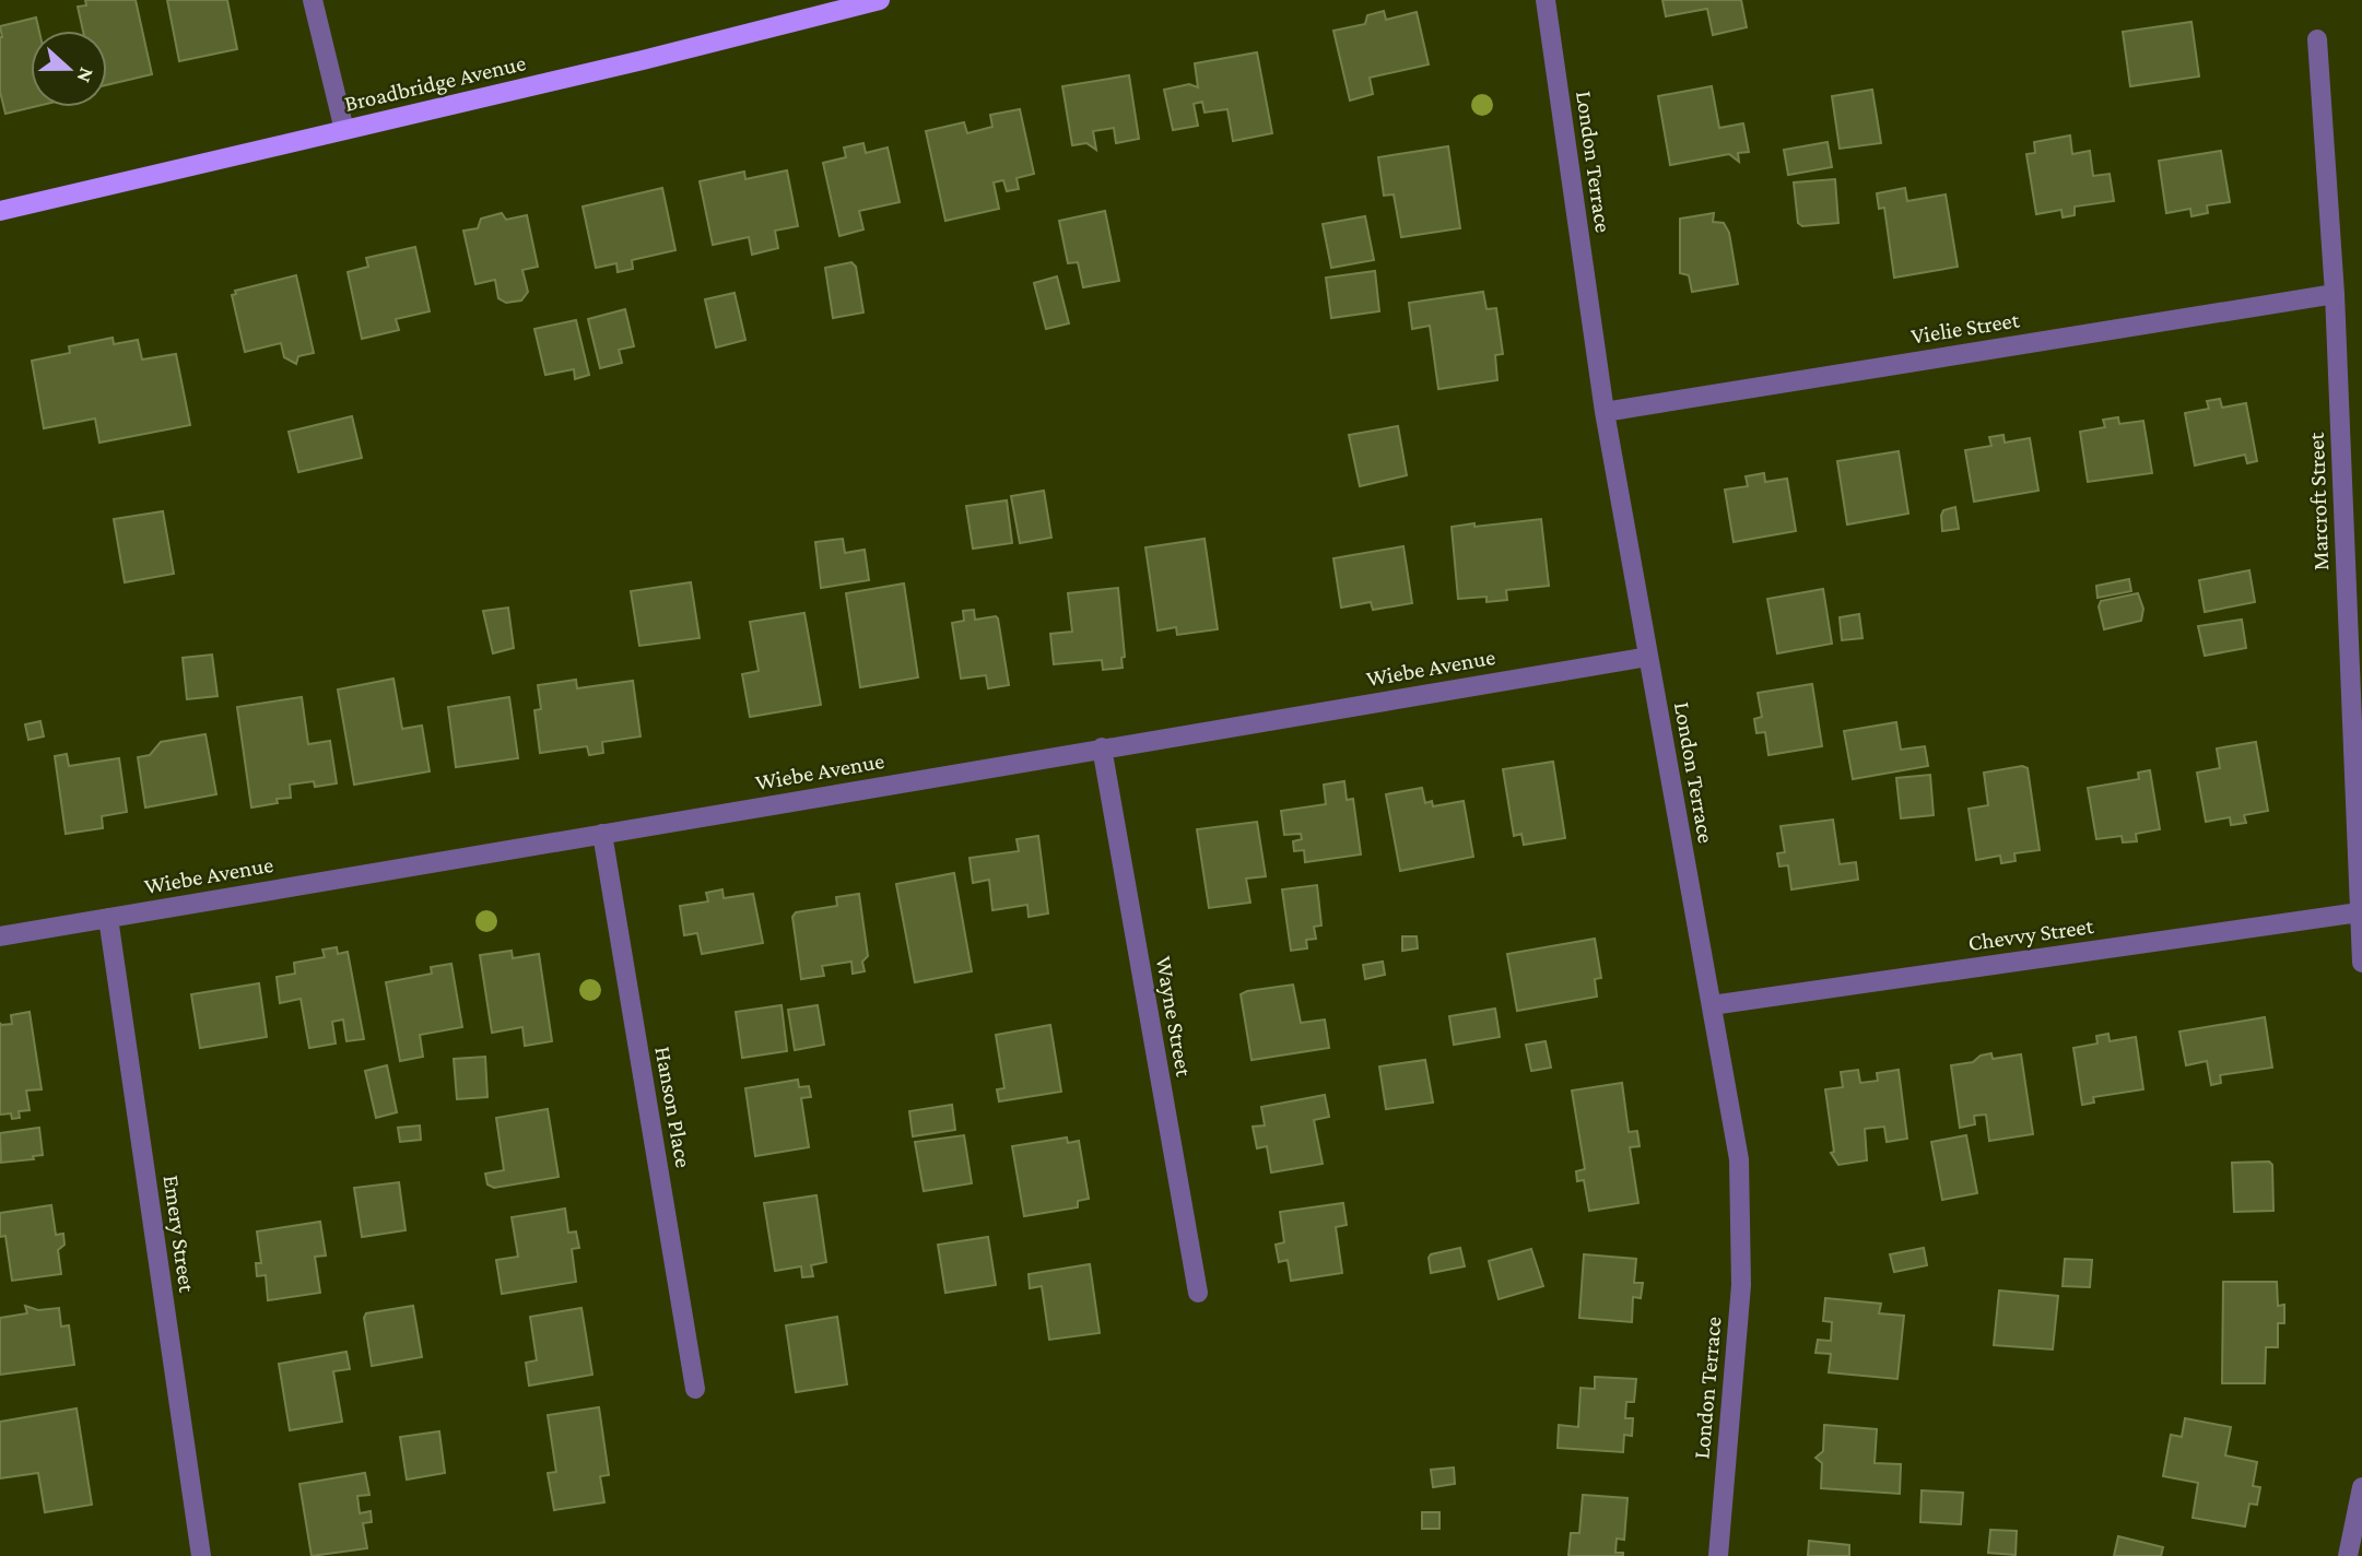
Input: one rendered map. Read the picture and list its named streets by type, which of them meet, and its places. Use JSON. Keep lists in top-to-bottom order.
{
  "streets": {
    "main road": ["Broadbridge Avenue"],
    "street": [
      "London Terrace",
      "Vielie Street",
      "Marcroft Street",
      "Wiebe Avenue",
      "Chevvy Street",
      "Wayne Street",
      "Hanson Place",
      "Emery Street"
    ]
  },
  "crossings": [
    ["London Terrace", "Vielie Street"],
    ["London Terrace", "Wiebe Avenue"],
    ["London Terrace", "Chevvy Street"],
    ["Vielie Street", "Marcroft Street"],
    ["Marcroft Street", "Chevvy Street"],
    ["Wiebe Avenue", "Wayne Street"],
    ["Wiebe Avenue", "Hanson Place"],
    ["Wiebe Avenue", "Emery Street"]
  ],
  "north": "right"
}
